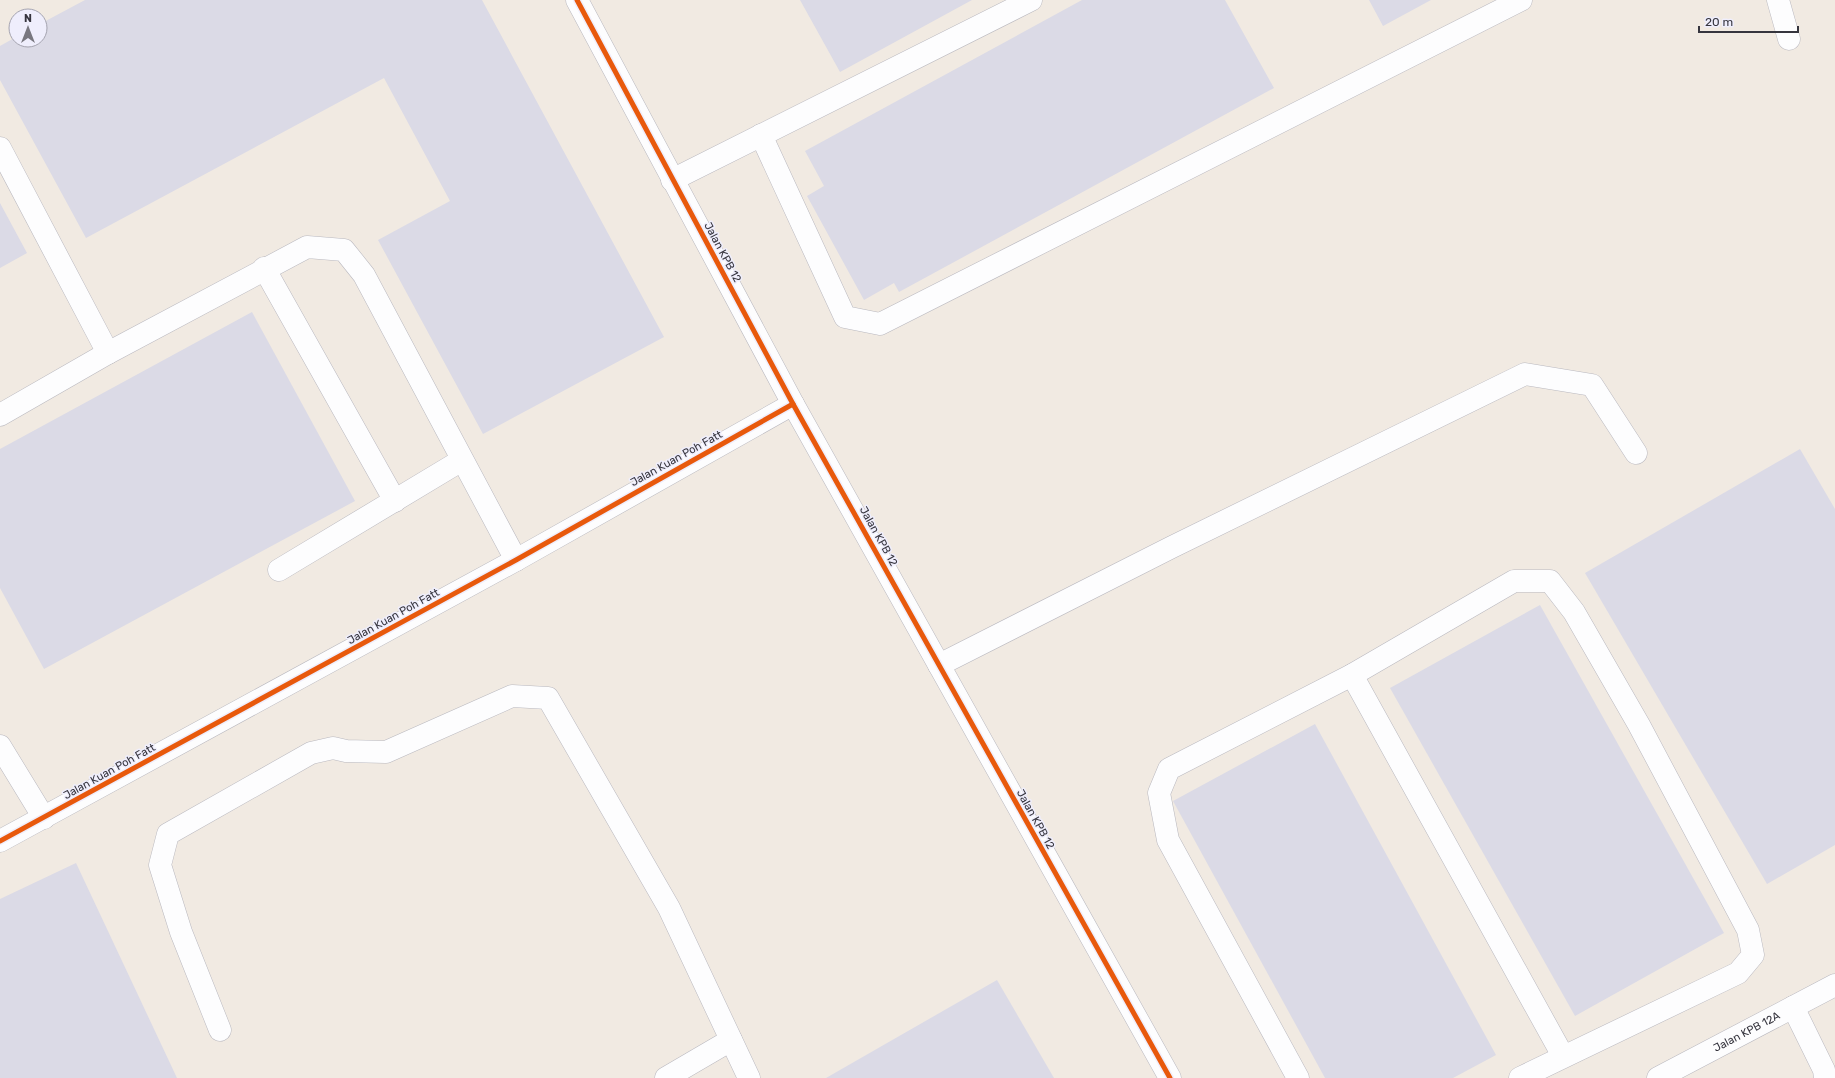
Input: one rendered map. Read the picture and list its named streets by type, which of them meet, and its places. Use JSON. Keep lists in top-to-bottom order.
{
  "streets": {
    "street": ["Jalan KPB 12", "Jalan Kuan Poh Fatt", "Jalan KPB 12A"]
  },
  "crossings": [
    ["Jalan KPB 12", "Jalan Kuan Poh Fatt"]
  ],
  "scale_bar": "20 m",
  "north": "top"
}
